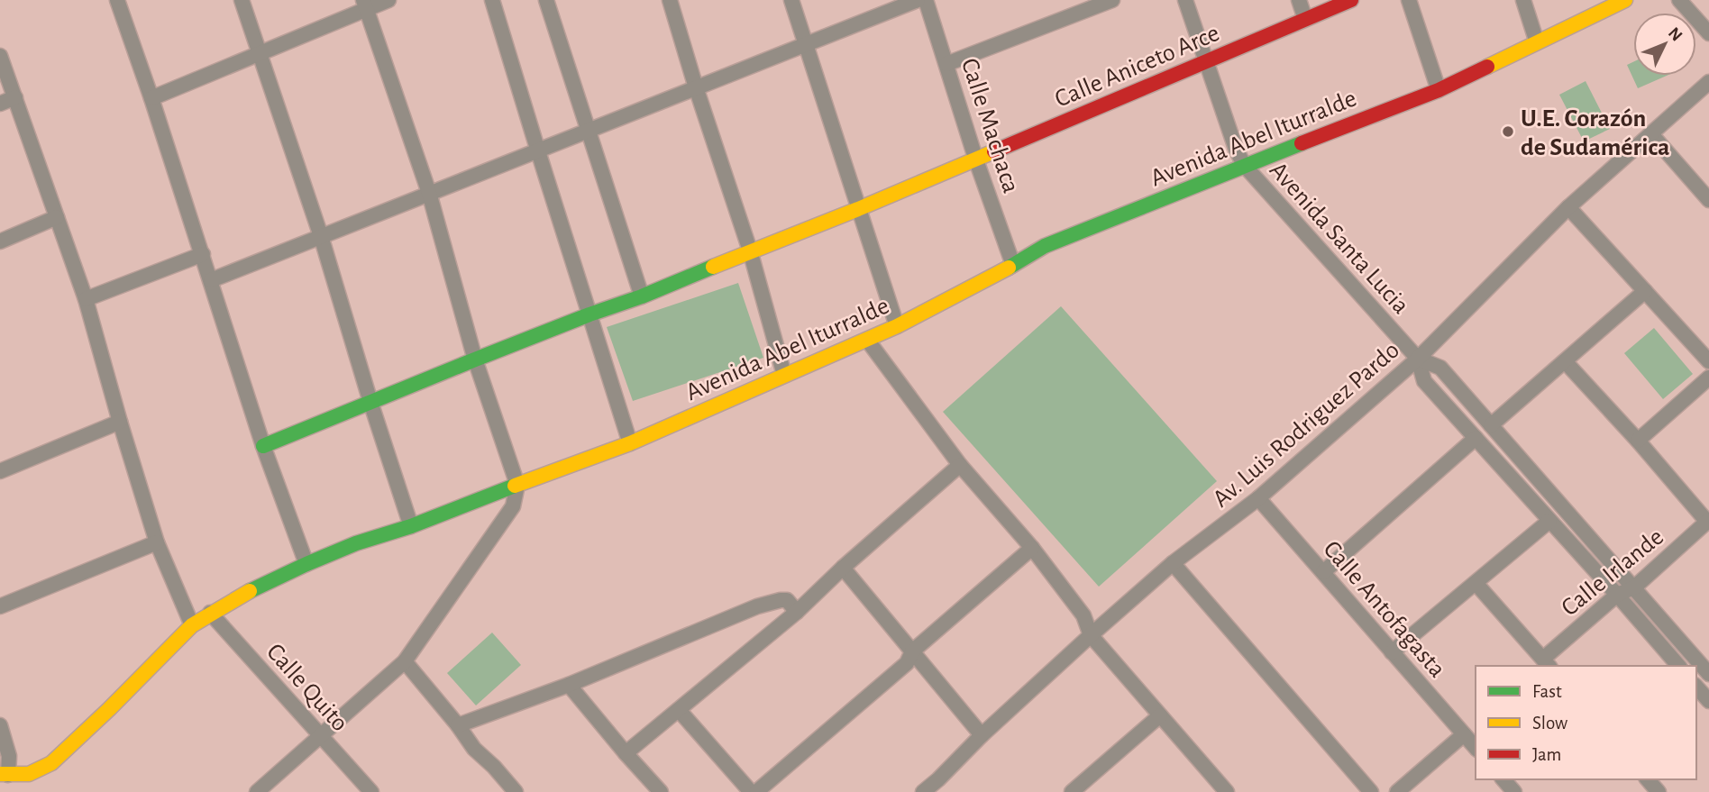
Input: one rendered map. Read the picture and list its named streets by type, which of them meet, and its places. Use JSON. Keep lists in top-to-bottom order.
{
  "streets": {
    "street": [
      "Calle Aniceto Arce",
      "Calle Machaca",
      "Avenida Abel Iturralde",
      "Avenida Santa Lucia",
      "Av. Luis Rodriguez Pardo",
      "Calle Irlande",
      "Calle Antofagasta",
      "Calle Quito"
    ]
  },
  "crossings": [
    ["Calle Aniceto Arce", "Calle Machaca"],
    ["Calle Aniceto Arce", "Avenida Santa Lucia"],
    ["Calle Machaca", "Avenida Abel Iturralde"],
    ["Avenida Abel Iturralde", "Avenida Santa Lucia"],
    ["Avenida Abel Iturralde", "Calle Quito"],
    ["Avenida Santa Lucia", "Av. Luis Rodriguez Pardo"],
    ["Avenida Santa Lucia", "Calle Irlande"],
    ["Av. Luis Rodriguez Pardo", "Calle Antofagasta"]
  ],
  "places": ["U.E. Corazón de Sudamérica"],
  "legend": ["Fast", "Slow", "Jam"],
  "north": "top right"
}
